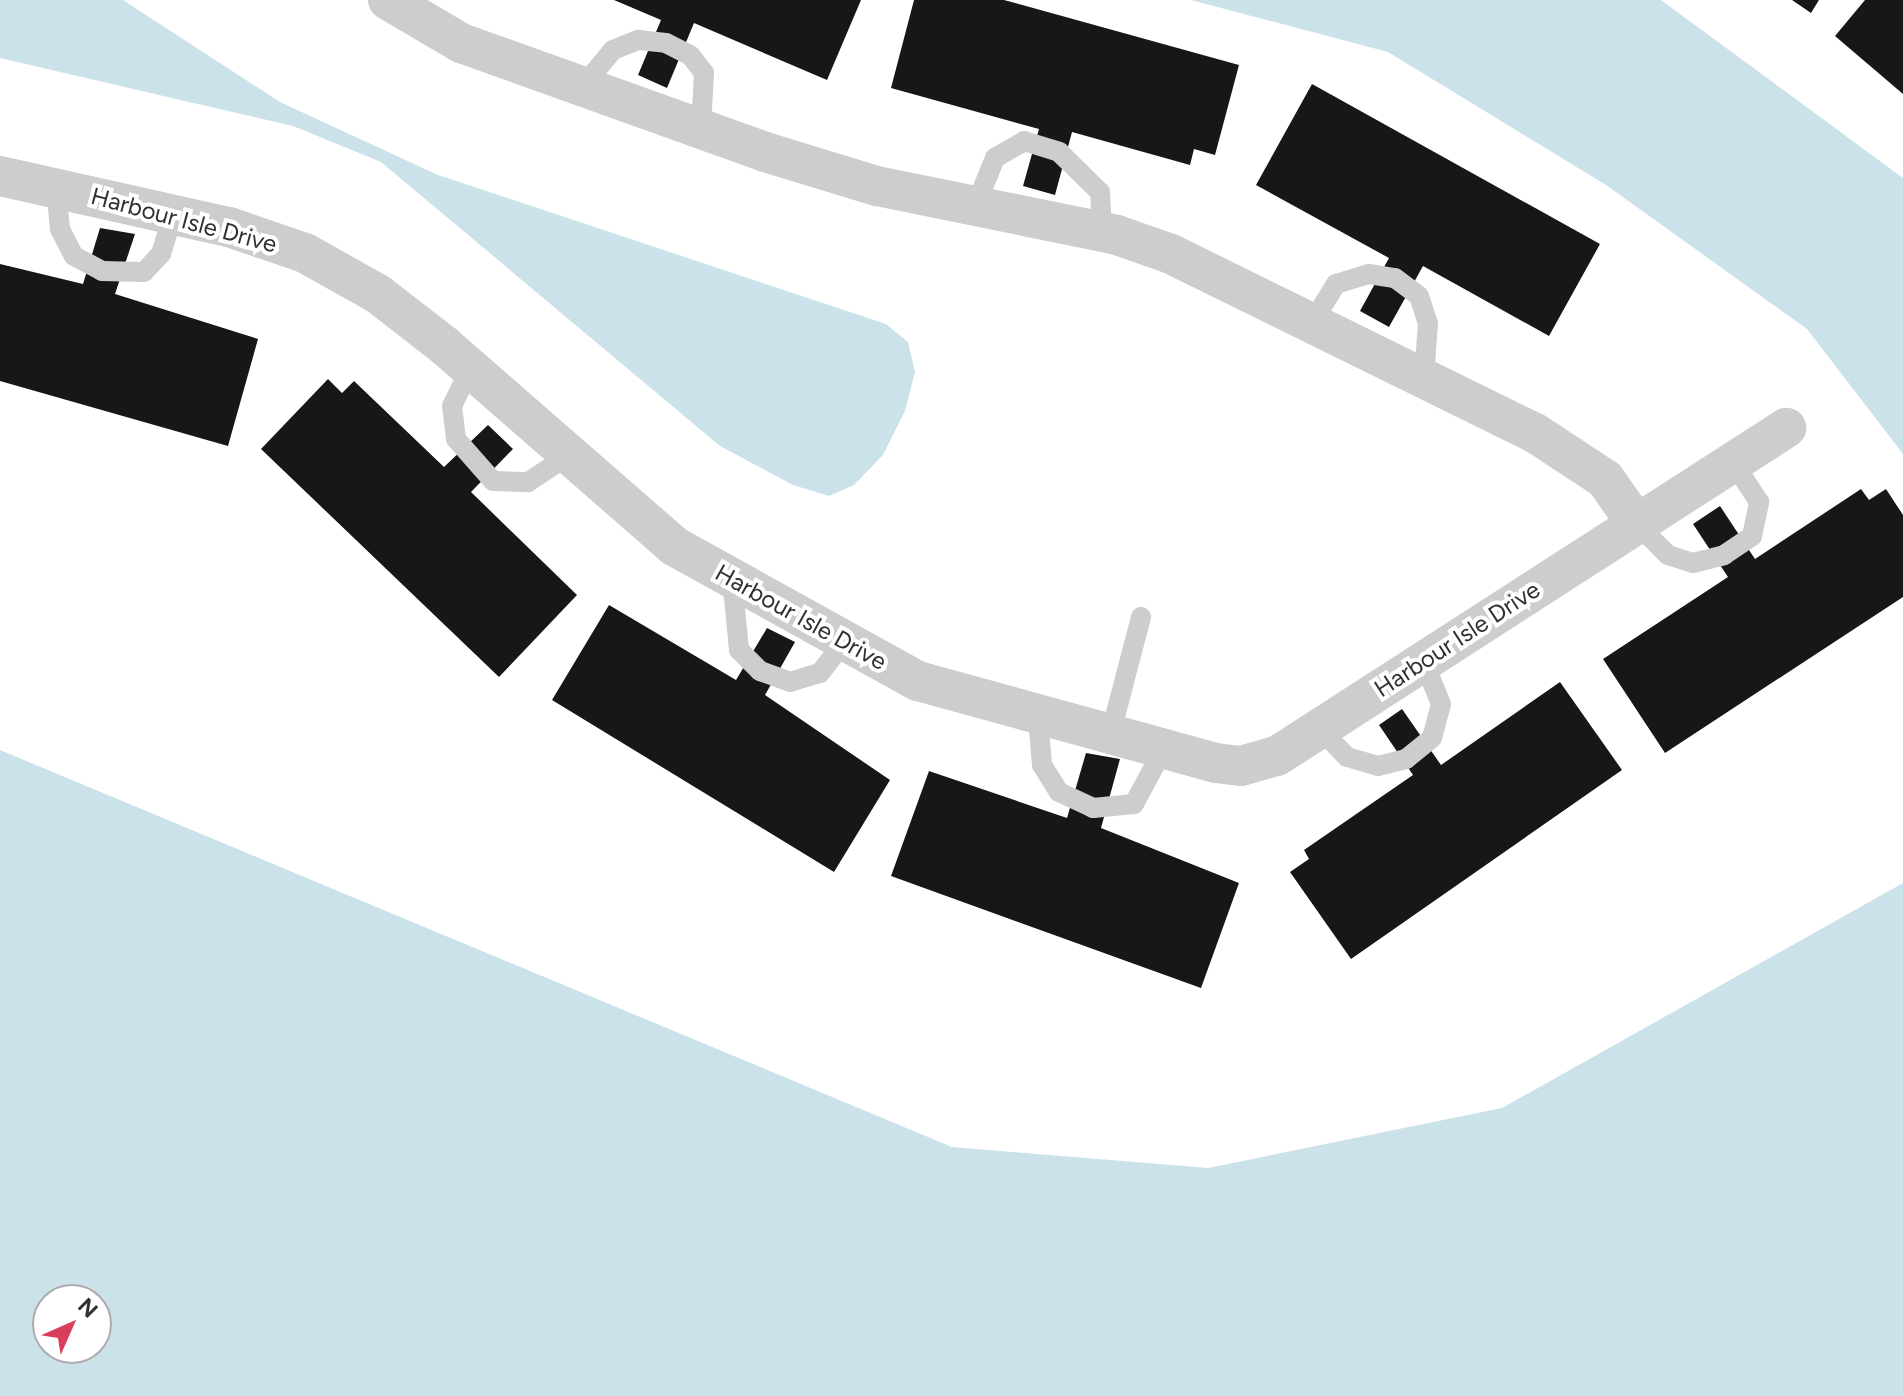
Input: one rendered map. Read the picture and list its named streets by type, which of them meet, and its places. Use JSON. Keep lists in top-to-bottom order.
{
  "streets": {
    "street": ["Harbour Isle Drive"]
  },
  "north": "top right"
}
